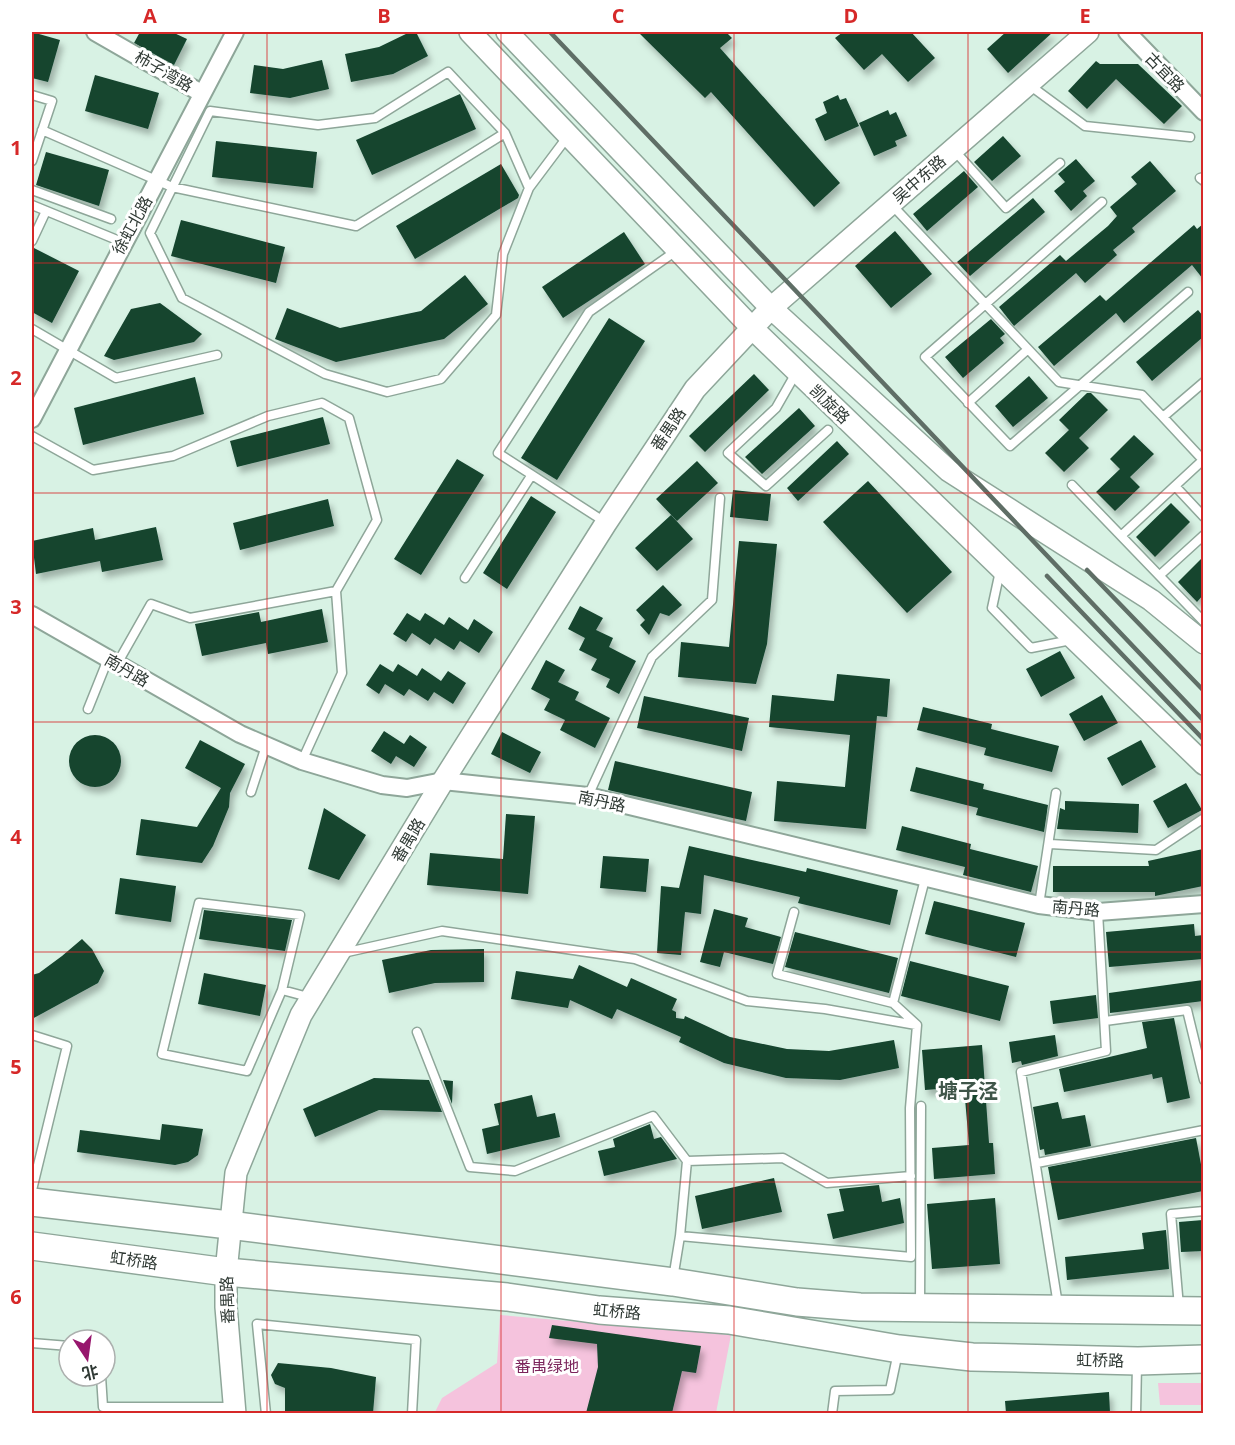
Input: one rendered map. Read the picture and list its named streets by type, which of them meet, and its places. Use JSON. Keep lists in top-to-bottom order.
{
  "streets": {
    "main road": ["虹桥路"],
    "street": [
      "柿子湾路",
      "古宜路",
      "吴中东路",
      "徐虹北路",
      "凯旋路",
      "番禺路",
      "南丹路"
    ]
  },
  "crossings": [
    ["柿子湾路", "徐虹北路"],
    ["吴中东路", "凯旋路"],
    ["吴中东路", "番禺路"],
    ["凯旋路", "番禺路"],
    ["番禺路", "南丹路"],
    ["番禺路", "虹桥路"]
  ],
  "districts": ["塘子泾"],
  "parks": ["番禺绿地"],
  "north": "bottom",
  "grid": {
    "columns": [
      "A",
      "B",
      "C",
      "D",
      "E"
    ],
    "rows": [
      "1",
      "2",
      "3",
      "4",
      "5",
      "6"
    ]
  }
}
